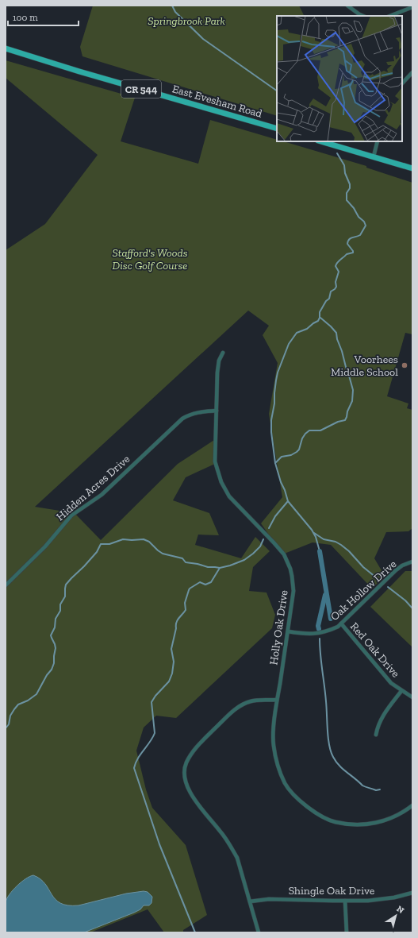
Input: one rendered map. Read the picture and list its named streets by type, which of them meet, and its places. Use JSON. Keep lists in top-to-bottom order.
{
  "streets": {
    "main road": ["CR 544", "East Evesham Road"],
    "street": [
      "Hidden Acres Drive",
      "Oak Hollow Drive",
      "Holly Oak Drive",
      "Red Oak Drive",
      "Shingle Oak Drive"
    ]
  },
  "crossings": [
    ["Hidden Acres Drive", "Holly Oak Drive"],
    ["Oak Hollow Drive", "Holly Oak Drive"],
    ["Oak Hollow Drive", "Red Oak Drive"]
  ],
  "parks": ["Springbrook Park", "Stafford's Woods Disc Golf Course"],
  "places": ["Voorhees Middle School"],
  "scale_bar": "100 m",
  "north": "top right"
}
